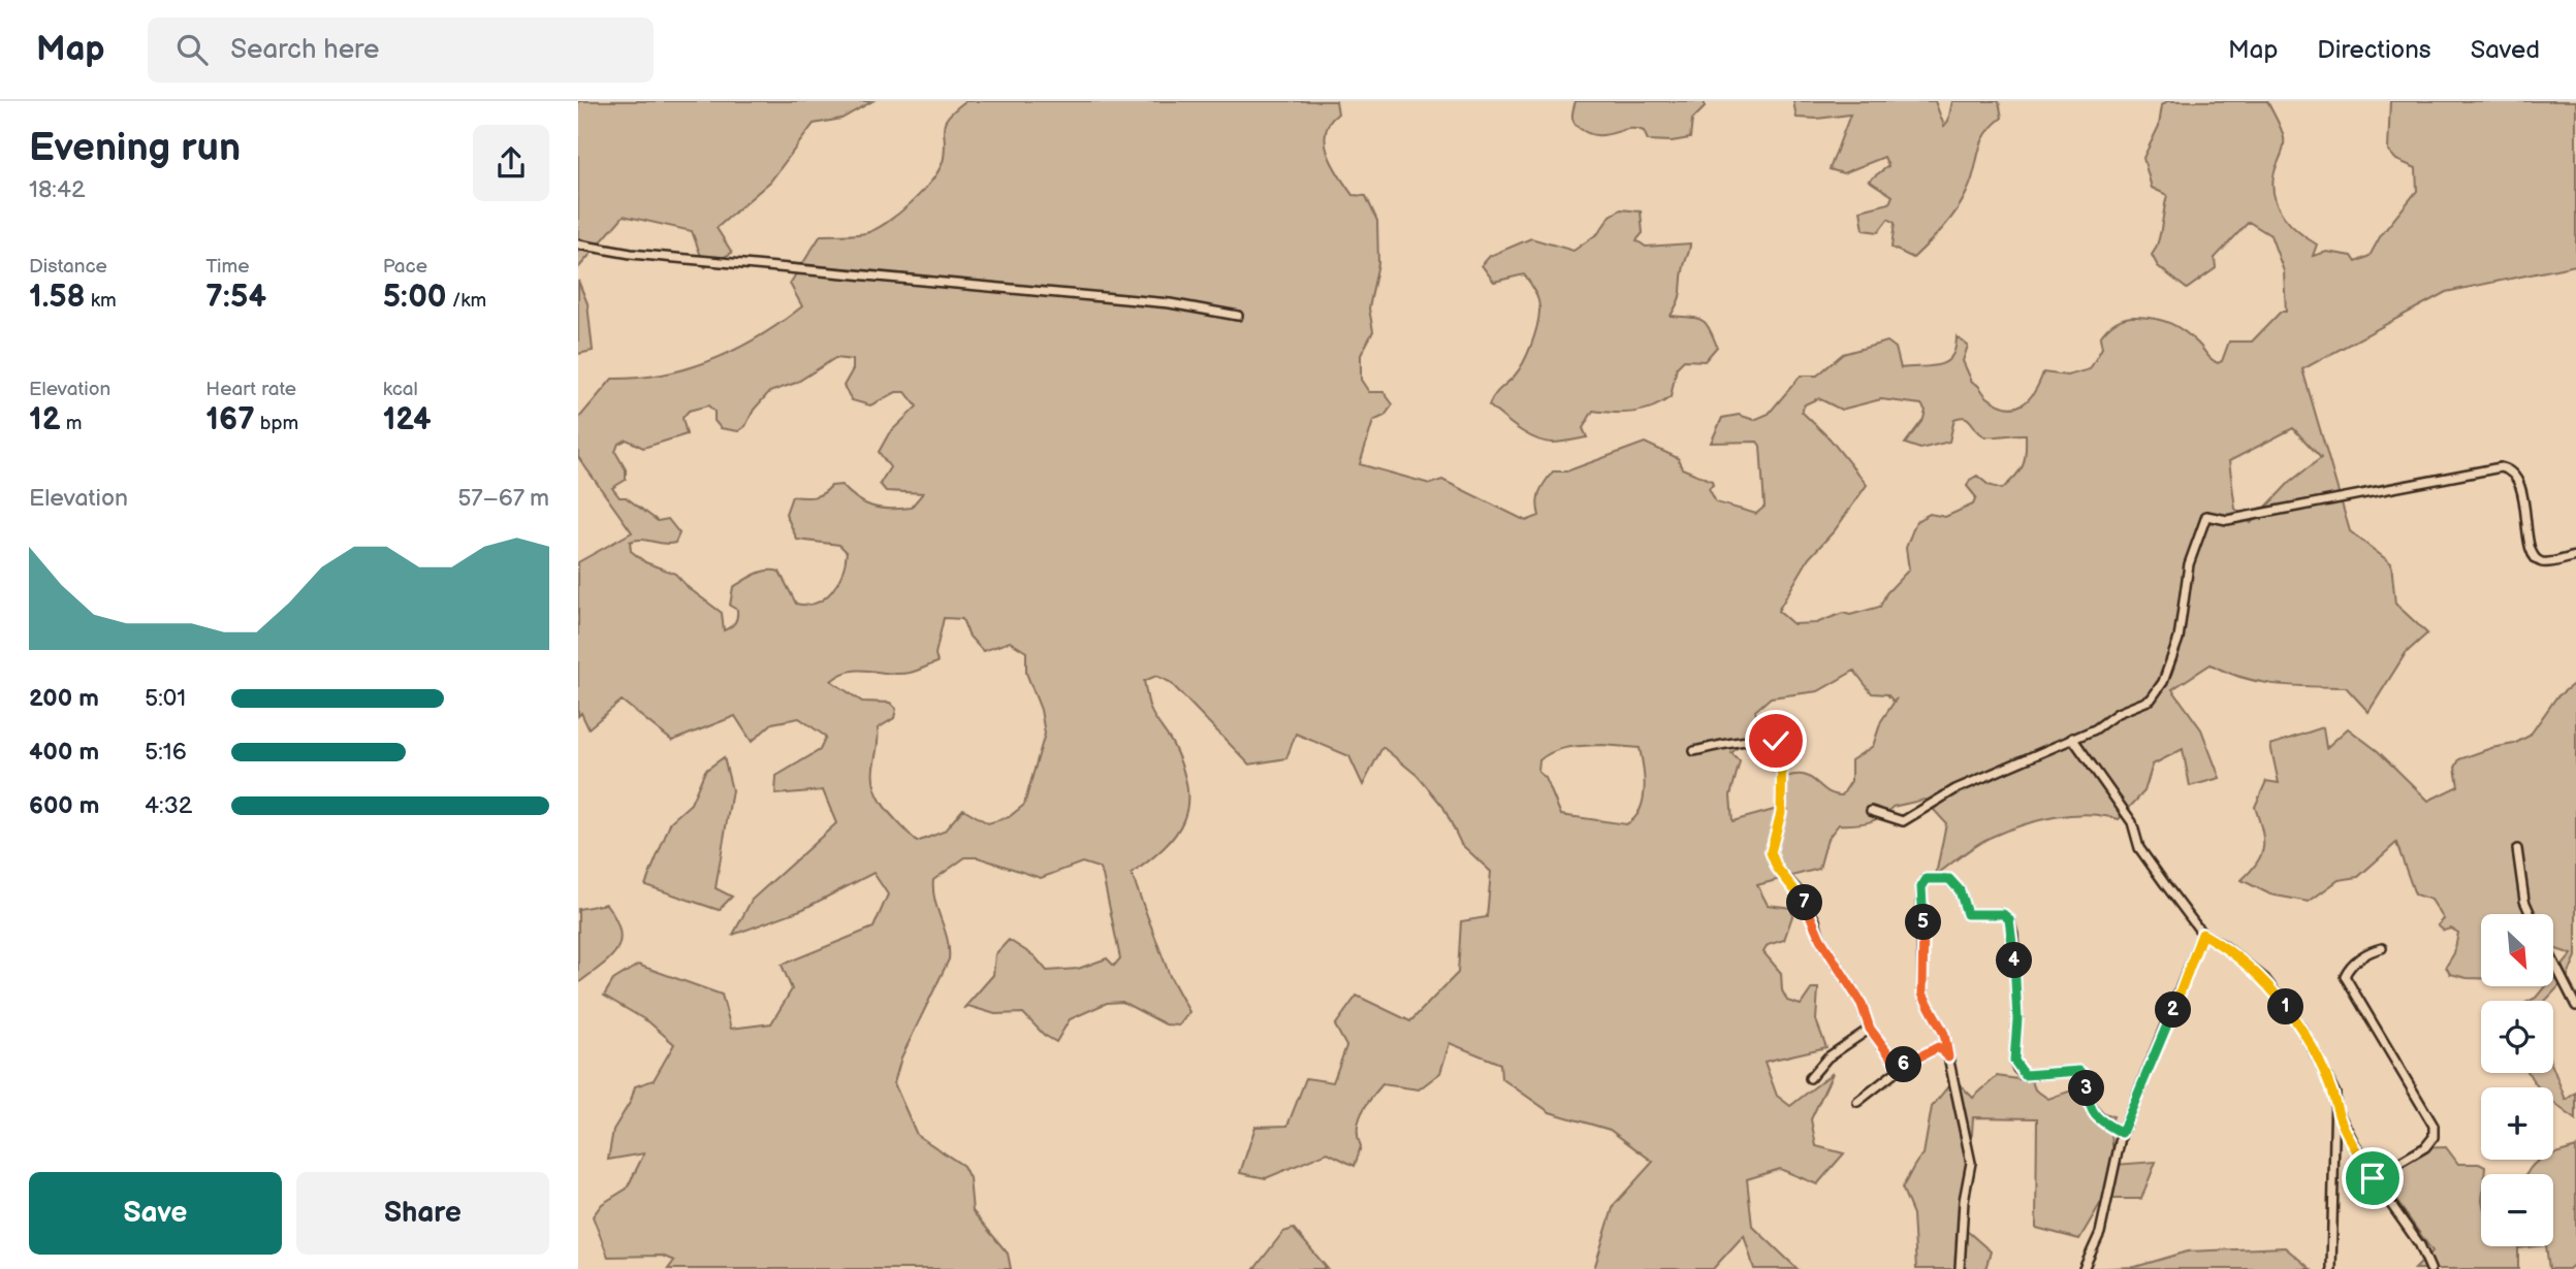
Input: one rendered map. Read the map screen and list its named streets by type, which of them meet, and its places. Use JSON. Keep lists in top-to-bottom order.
{
  "north": "bottom right",
  "page": {
    "header": "Map",
    "search": "Search here",
    "nav": ["Map", "Directions", "Saved"],
    "heading": ["Evening run", "18:42"],
    "stats": [
      ["Distance", "1.58 km"],
      ["Time", "7:54"],
      ["Pace", "5:00 /km"],
      ["Elevation", "12 m"],
      ["Heart rate", "167 bpm"],
      ["kcal", "124"]
    ],
    "chart": ["Elevation", "57–67 m"],
    "list": [
      {
        "name": "200 m",
        "note": "5:01"
      },
      {
        "name": "400 m",
        "note": "5:16"
      },
      {
        "name": "600 m",
        "note": "4:32"
      }
    ],
    "pins": [
      "7",
      "5",
      "4",
      "1",
      "2",
      "6",
      "3"
    ],
    "map_buttons": ["+", "−"],
    "buttons": ["Save", "Share"]
  }
}
